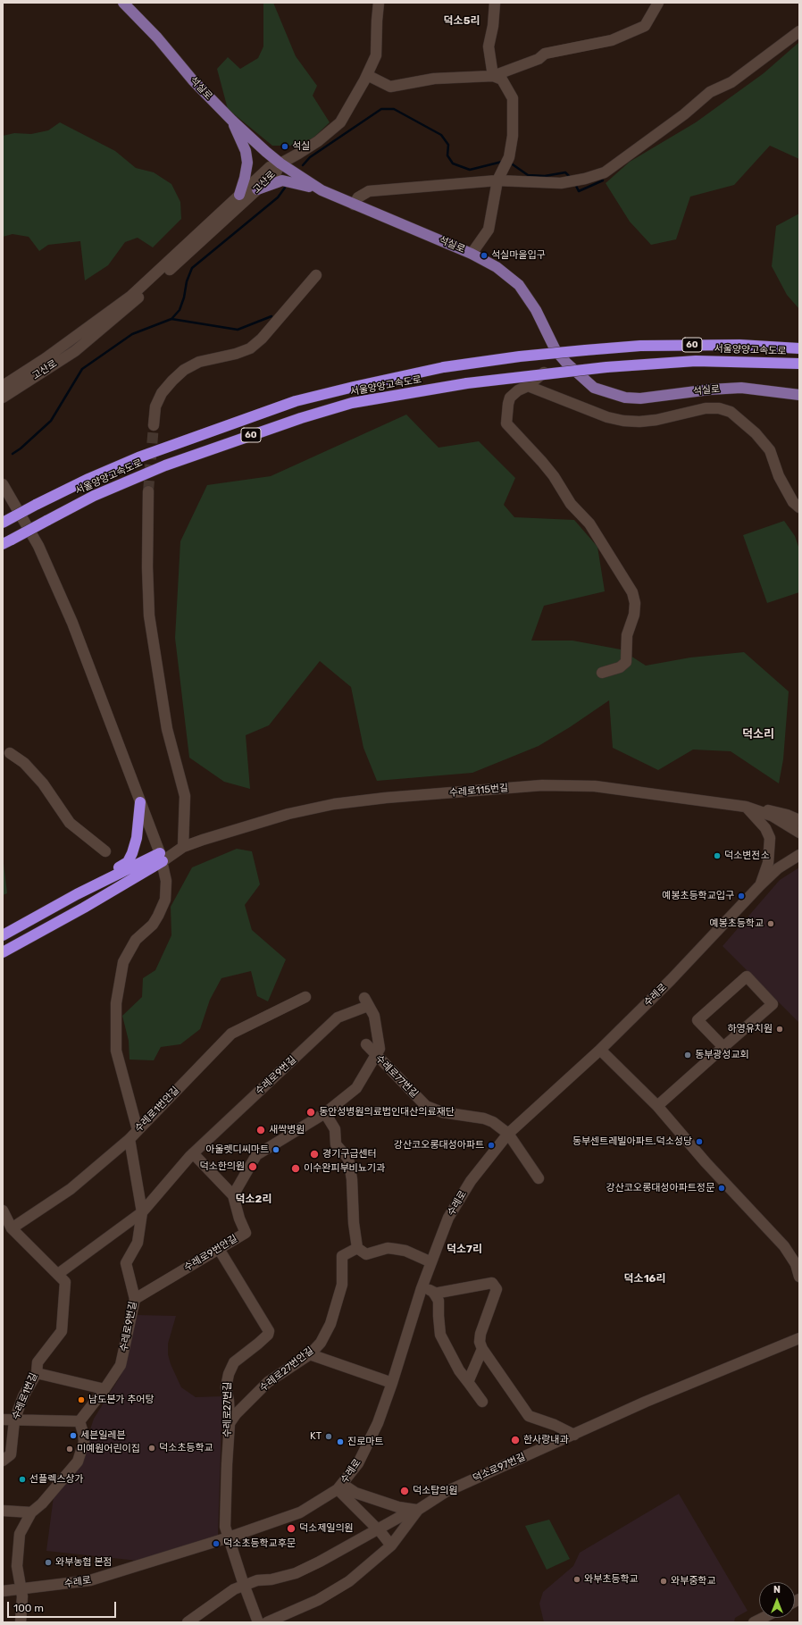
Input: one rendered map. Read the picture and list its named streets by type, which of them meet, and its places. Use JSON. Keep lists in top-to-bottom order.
{
  "streets": {
    "highway": ["60", "서울양양고속도로"],
    "main road": ["석실로"],
    "street": [
      "고산로",
      "수레로115번길",
      "수레로",
      "수레로9번길",
      "수레로77번길",
      "수레로1번안길",
      "수레로9번안길",
      "수레로27번안길",
      "수레로1번길",
      "수레로27번길",
      "덕소로97번길"
    ]
  },
  "crossings": [
    ["석실로", "고산로"],
    ["수레로", "수레로77번길"],
    ["수레로", "수레로27번길"],
    ["수레로9번길", "수레로77번길"],
    ["수레로9번길", "수레로9번안길"],
    ["수레로1번안길", "수레로1번길"],
    ["수레로9번안길", "수레로27번길"],
    ["수레로27번안길", "수레로27번길"]
  ],
  "districts": [
    "덕소5리",
    "덕소리",
    "덕소2리",
    "덕소7리",
    "덕소16리"
  ],
  "places": [
    "석실",
    "석실마을입구",
    "덕소변전소",
    "예봉초등학교입구",
    "예봉초등학교",
    "하영유치원",
    "동부광성교회",
    "동안성병원의료법인대산의료재단",
    "새싹병원",
    "동부센트레빌아파트.덕소성당",
    "강산코오롱대성아파트",
    "아울렛디씨마트",
    "경기구급센터",
    "덕소한의원",
    "이수완피부비뇨기과",
    "강산코오롱대성아파트정문",
    "남도본가 추어탕",
    "세븐일레븐",
    "KT",
    "한사랑내과",
    "진로마트",
    "덕소초등학교",
    "미예원어린이집",
    "선플렉스상가",
    "덕소탑의원",
    "덕소제일의원",
    "덕소초등학교후문",
    "와부농협 본점",
    "와부초등학교",
    "와부중학교"
  ],
  "scale_bar": "100 m",
  "north": "top"
}
